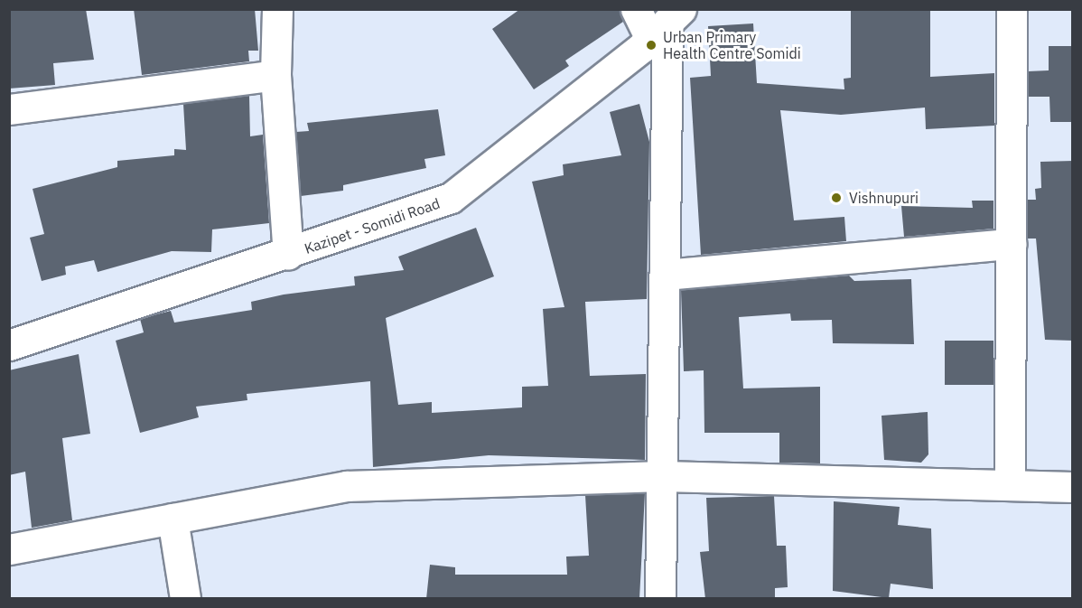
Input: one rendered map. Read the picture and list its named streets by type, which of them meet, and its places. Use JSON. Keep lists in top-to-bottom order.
{
  "streets": {
    "street": ["Kazipet - Somidi Road"]
  },
  "places": ["Urban Primary Health Centre Somidi", "Vishnupuri"]
}
